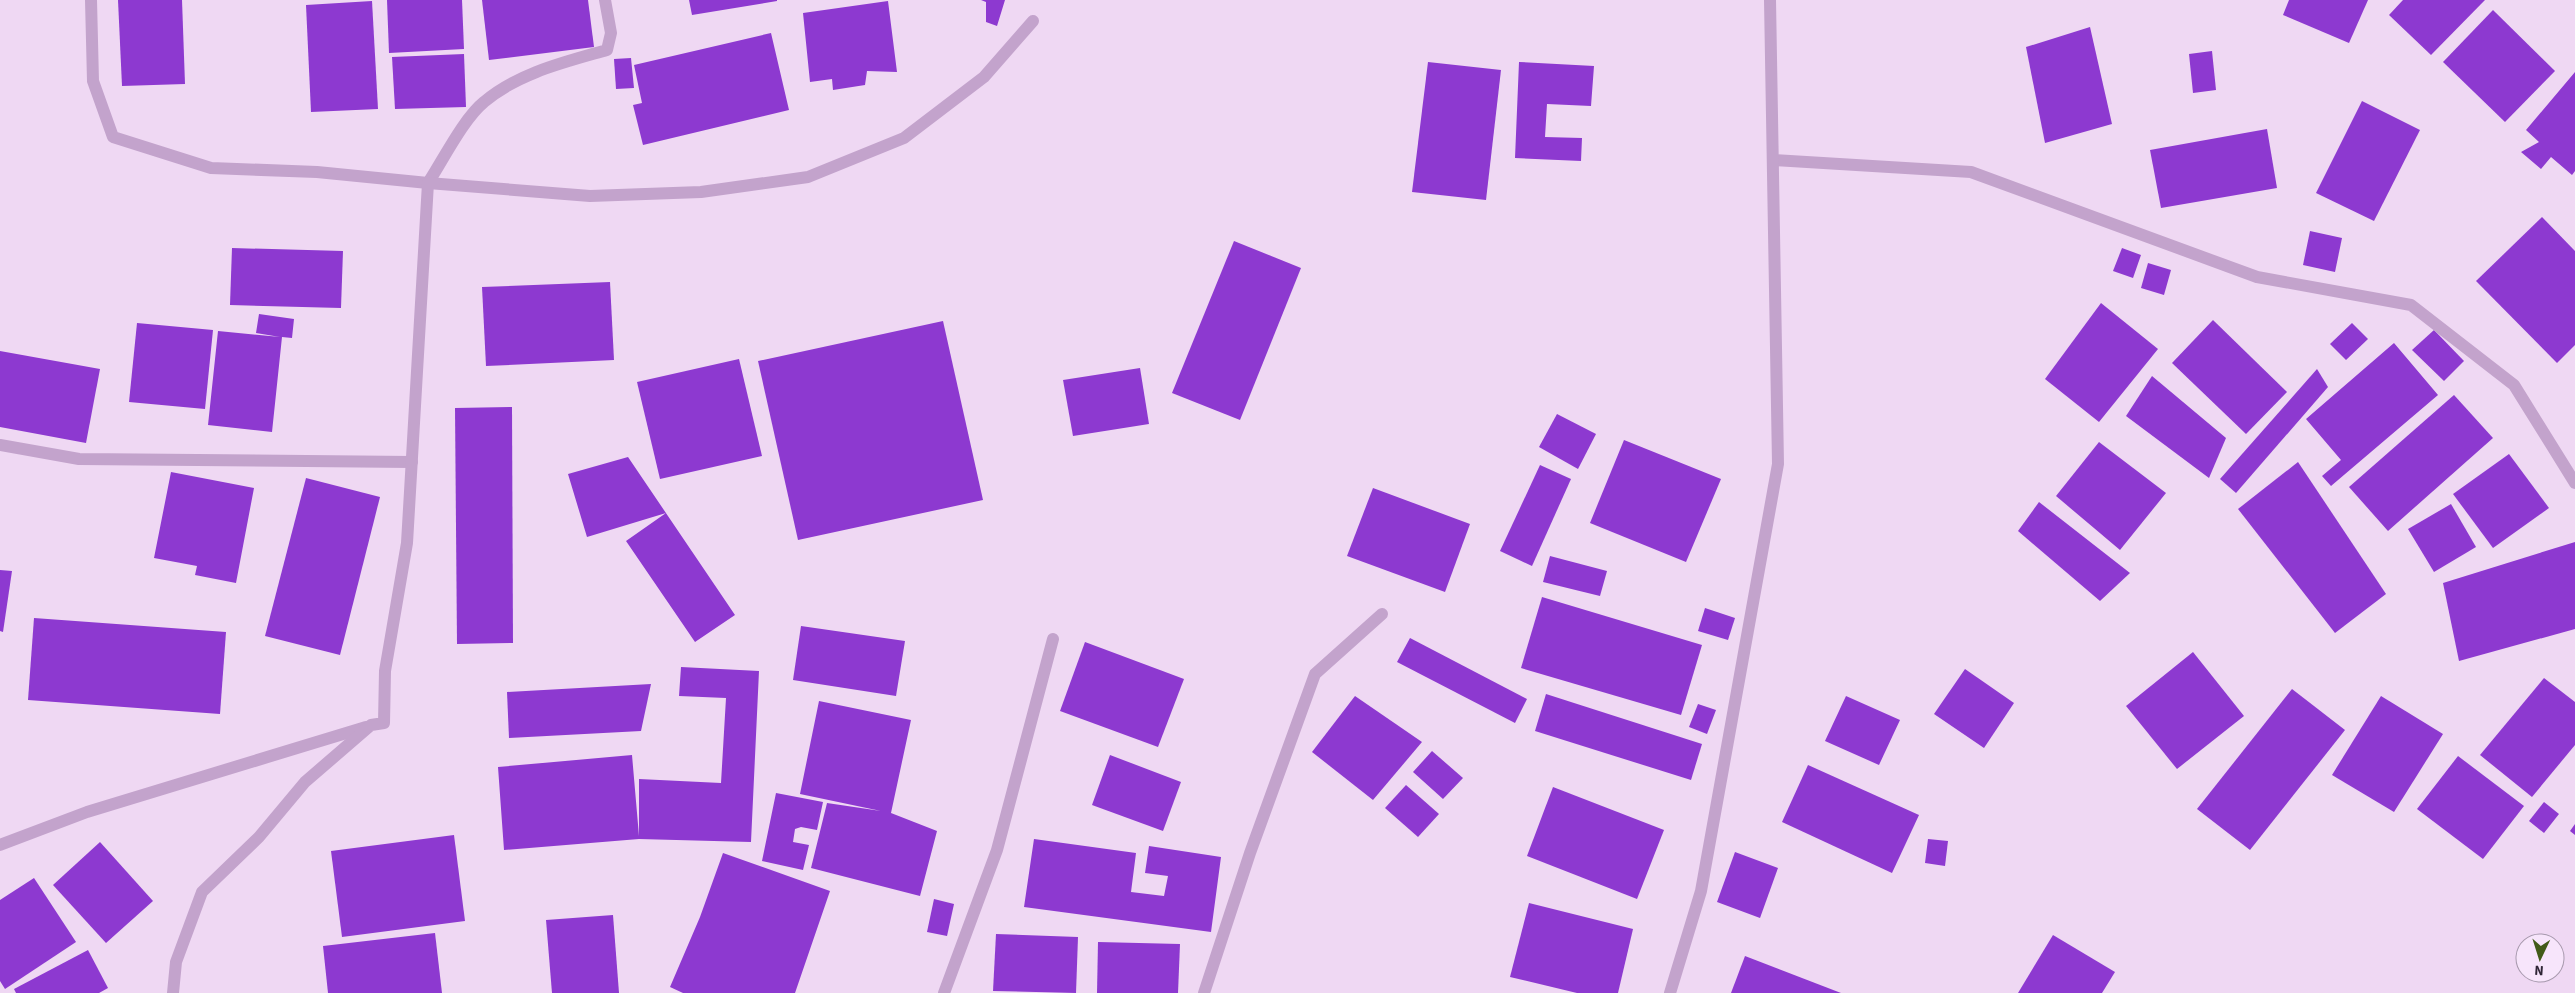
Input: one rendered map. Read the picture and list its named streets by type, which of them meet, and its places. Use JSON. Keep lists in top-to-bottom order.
{
  "north": "bottom"
}
